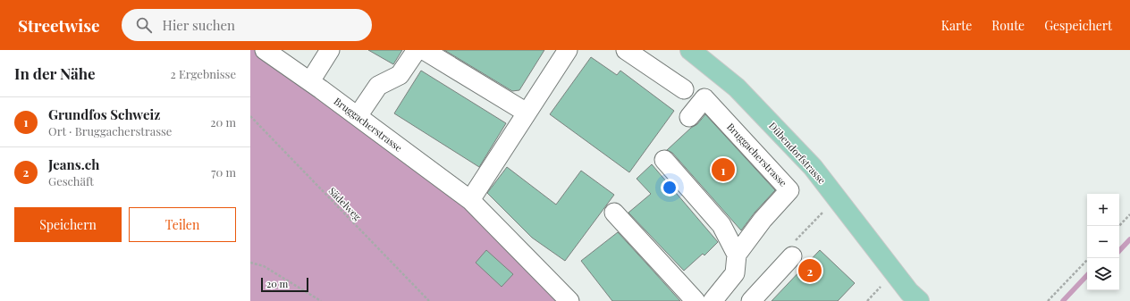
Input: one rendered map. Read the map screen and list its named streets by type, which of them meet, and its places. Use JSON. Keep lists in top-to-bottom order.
{
  "streets": {
    "main road": ["Dübendorfstrasse"],
    "street": ["Bruggacherstrasse"],
    "path": ["Sädelweg"]
  },
  "scale_bar": "20 m",
  "page": {
    "header": "Streetwise",
    "search": "Hier suchen",
    "nav": ["Karte", "Route", "Gespeichert"],
    "heading": ["In der Nähe", "2 Ergebnisse"],
    "list": [
      {
        "mark": "1",
        "name": "Grundfos Schweiz",
        "note": "Ort · Bruggacherstrasse",
        "value": "20 m"
      },
      {
        "mark": "2",
        "name": "Jeans.ch",
        "note": "Geschäft",
        "value": "70 m"
      }
    ],
    "pins": ["1", "2"],
    "map_buttons": ["+", "−"],
    "buttons": ["Speichern", "Teilen"],
    "scale": "20 m"
  }
}
